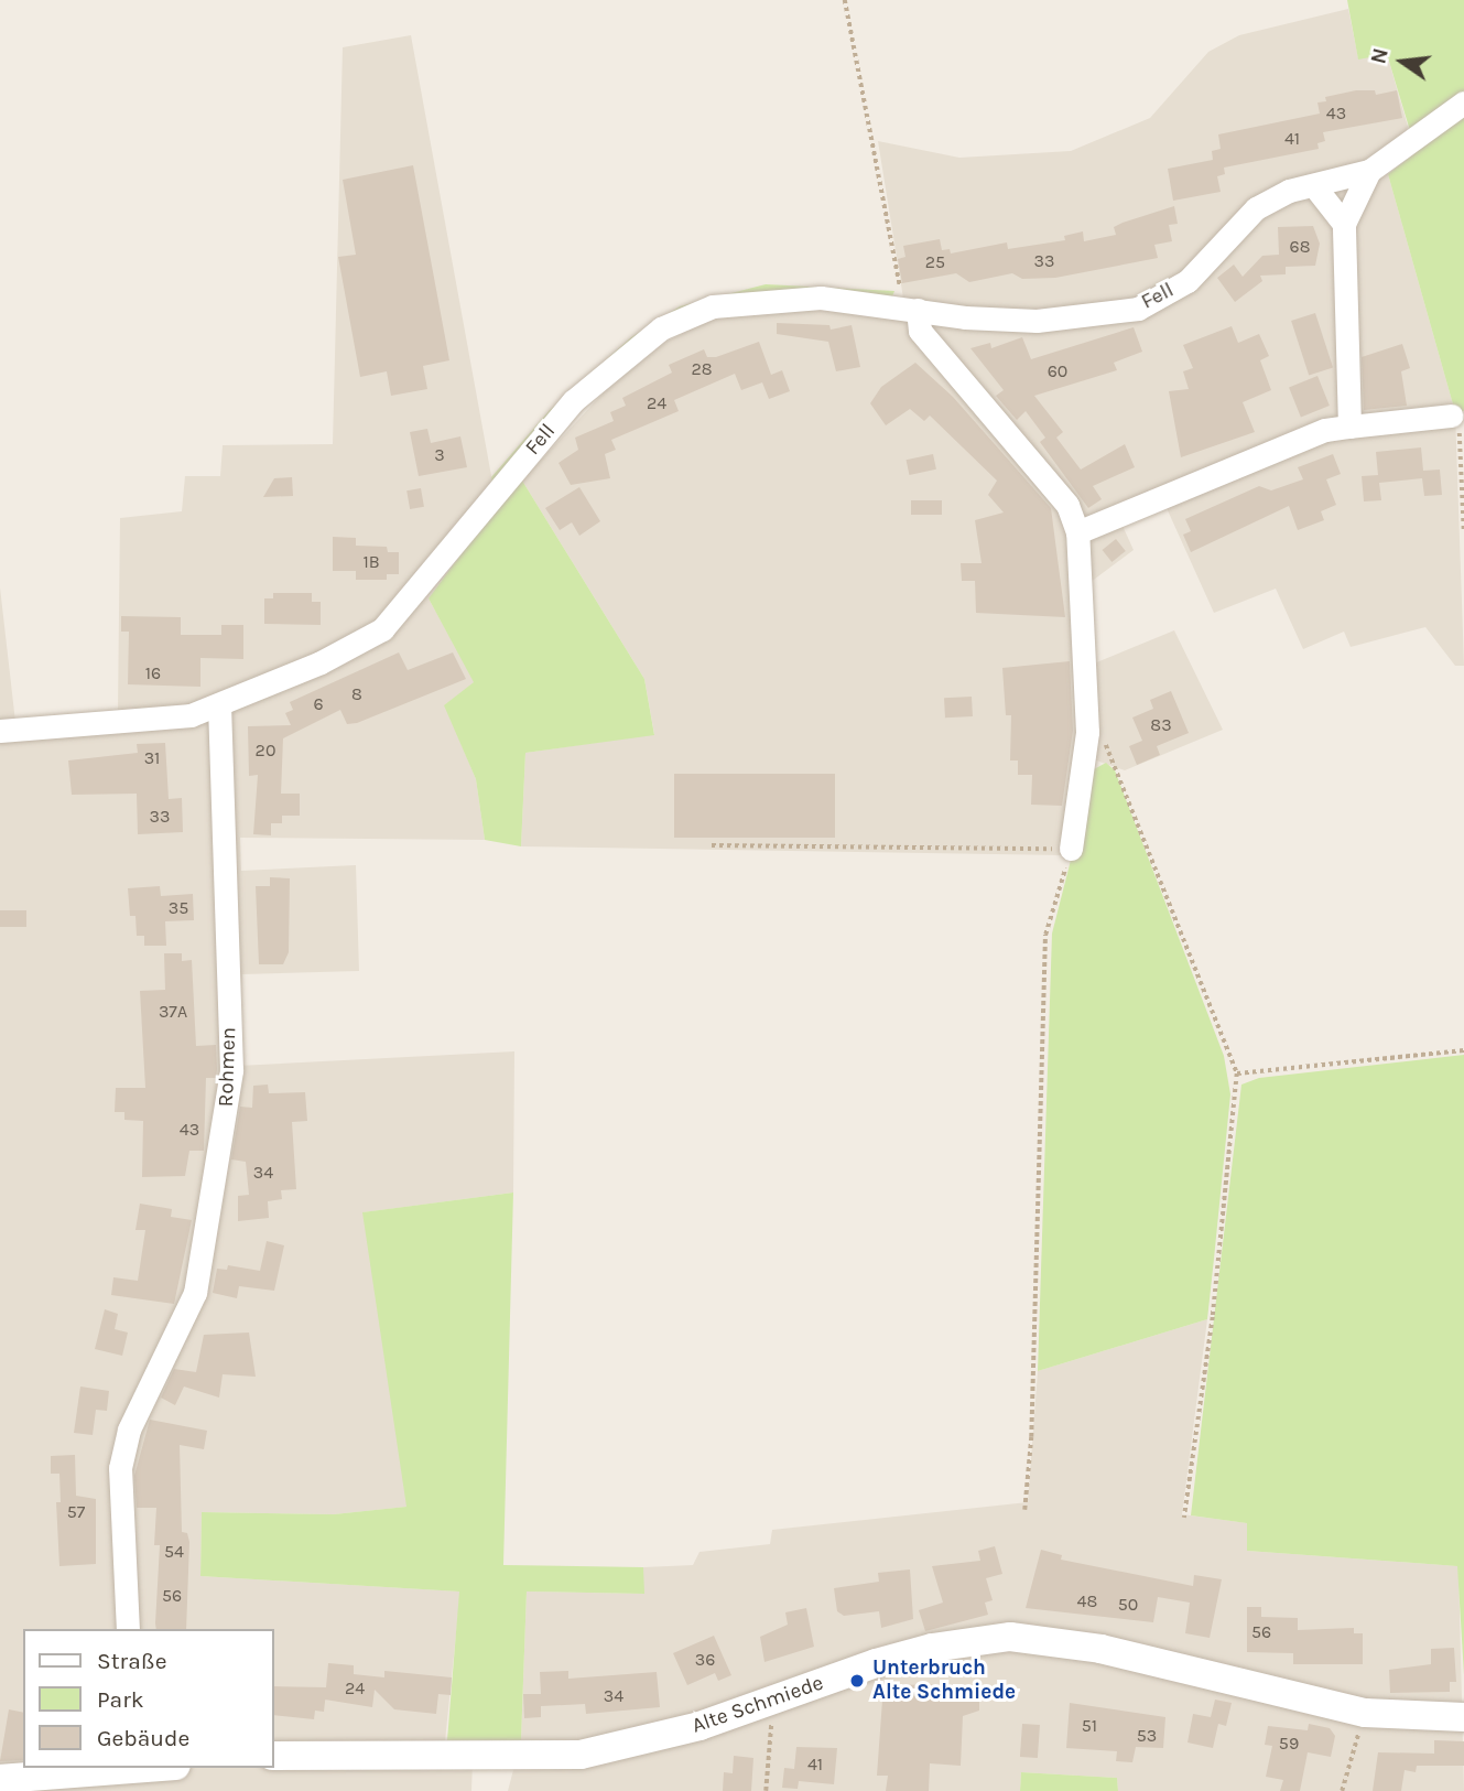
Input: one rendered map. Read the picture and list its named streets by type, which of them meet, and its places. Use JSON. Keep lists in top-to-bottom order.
{
  "streets": {
    "street": ["Fell", "Rohmen", "Alte Schmiede"]
  },
  "crossings": [
    ["Fell", "Rohmen"]
  ],
  "places": ["Unterbruch Alte Schmiede"],
  "house_numbers": [
    "43",
    "41",
    "68",
    "33",
    "25",
    "28",
    "60",
    "24",
    "3",
    "1B",
    "16",
    "8",
    "6",
    "83",
    "20",
    "31",
    "33",
    "35",
    "37A",
    "43",
    "34",
    "57",
    "54",
    "56",
    "48",
    "50",
    "56",
    "36",
    "24",
    "34",
    "51",
    "53",
    "59",
    "41"
  ],
  "legend": ["Straße", "Park", "Gebäude"],
  "north": "left"
}
